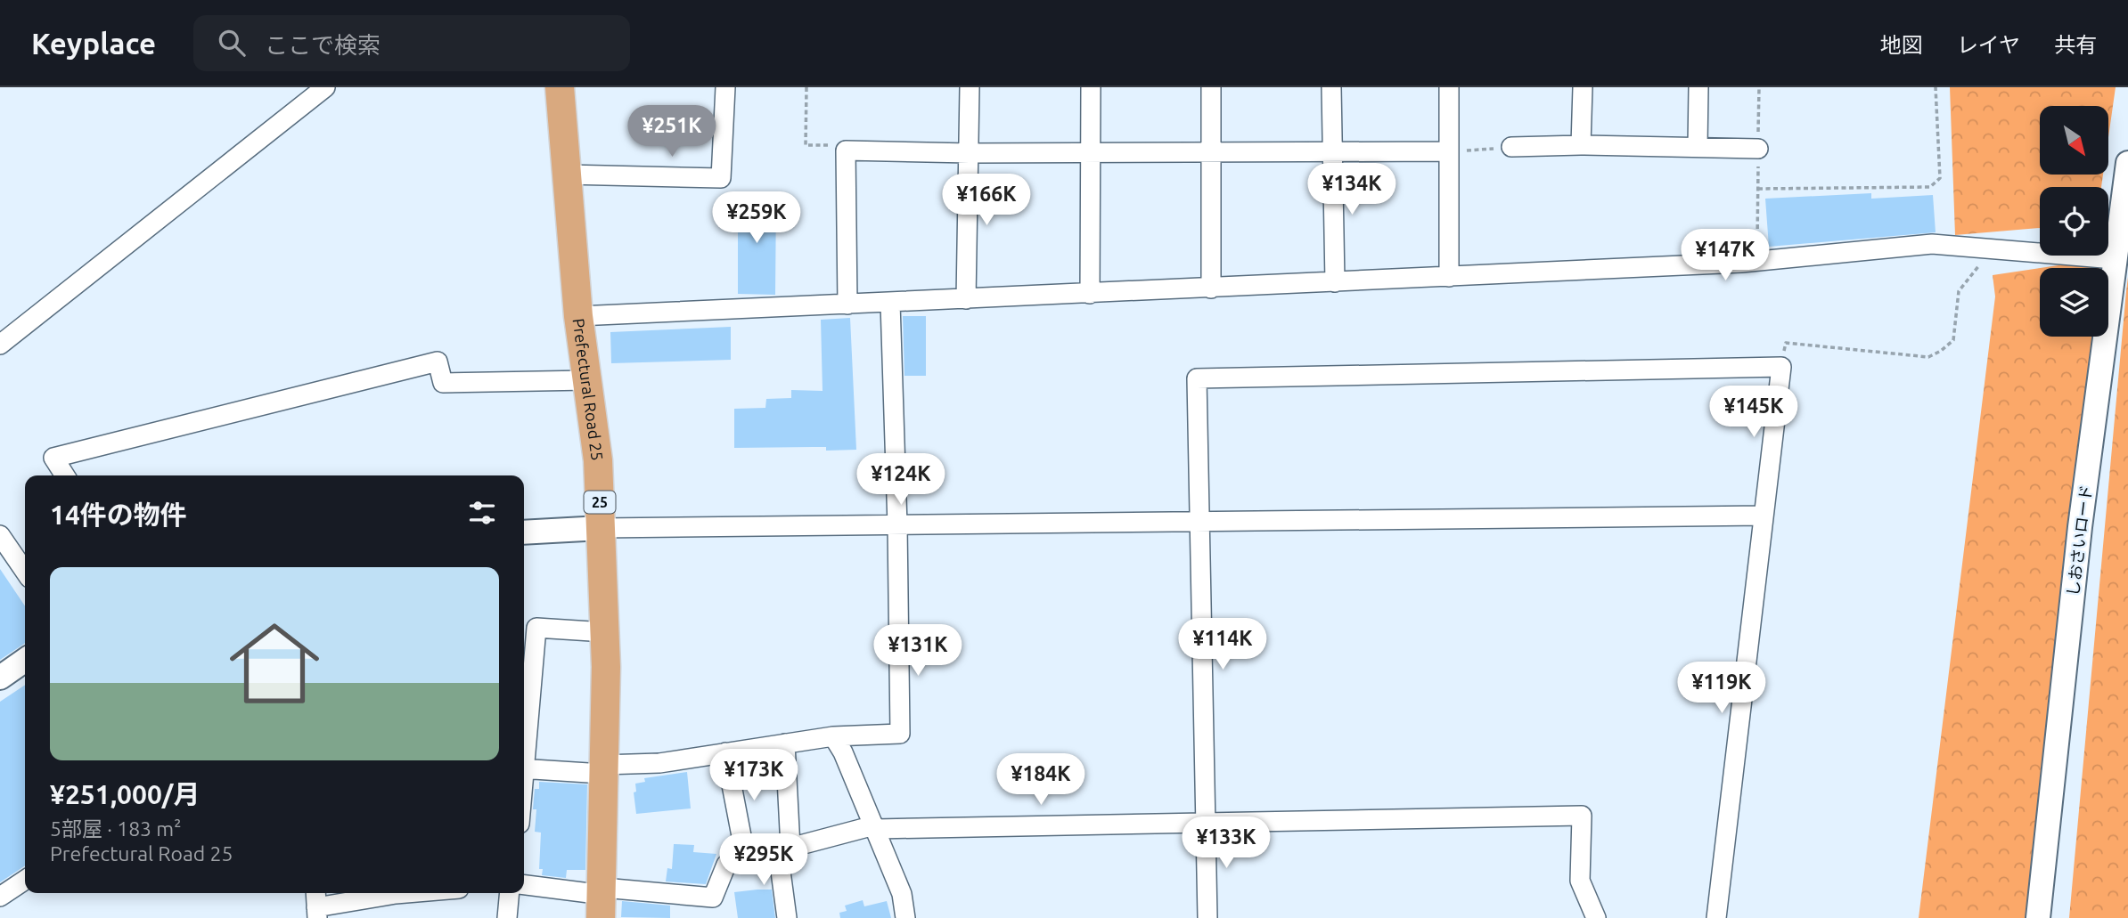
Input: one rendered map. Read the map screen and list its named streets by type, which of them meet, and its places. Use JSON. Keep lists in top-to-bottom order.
{
  "streets": {
    "main road": ["Prefectural Road 25", "25"],
    "street": ["しおさいロード"]
  },
  "north": "bottom right",
  "page": {
    "header": "Keyplace",
    "search": "ここで検索",
    "nav": ["地図", "レイヤ", "共有"],
    "price": [
      "¥251K",
      "¥134K",
      "¥166K",
      "¥259K",
      "¥147K",
      "¥145K",
      "¥124K",
      "¥114K",
      "¥131K",
      "¥119K",
      "¥173K",
      "¥184K",
      "¥133K",
      "¥295K"
    ],
    "heading": "14件の物件",
    "list": [
      {
        "name": "¥251,000/月",
        "note": "5部屋 · 183 m² · Prefectural Road 25"
      }
    ]
  }
}
